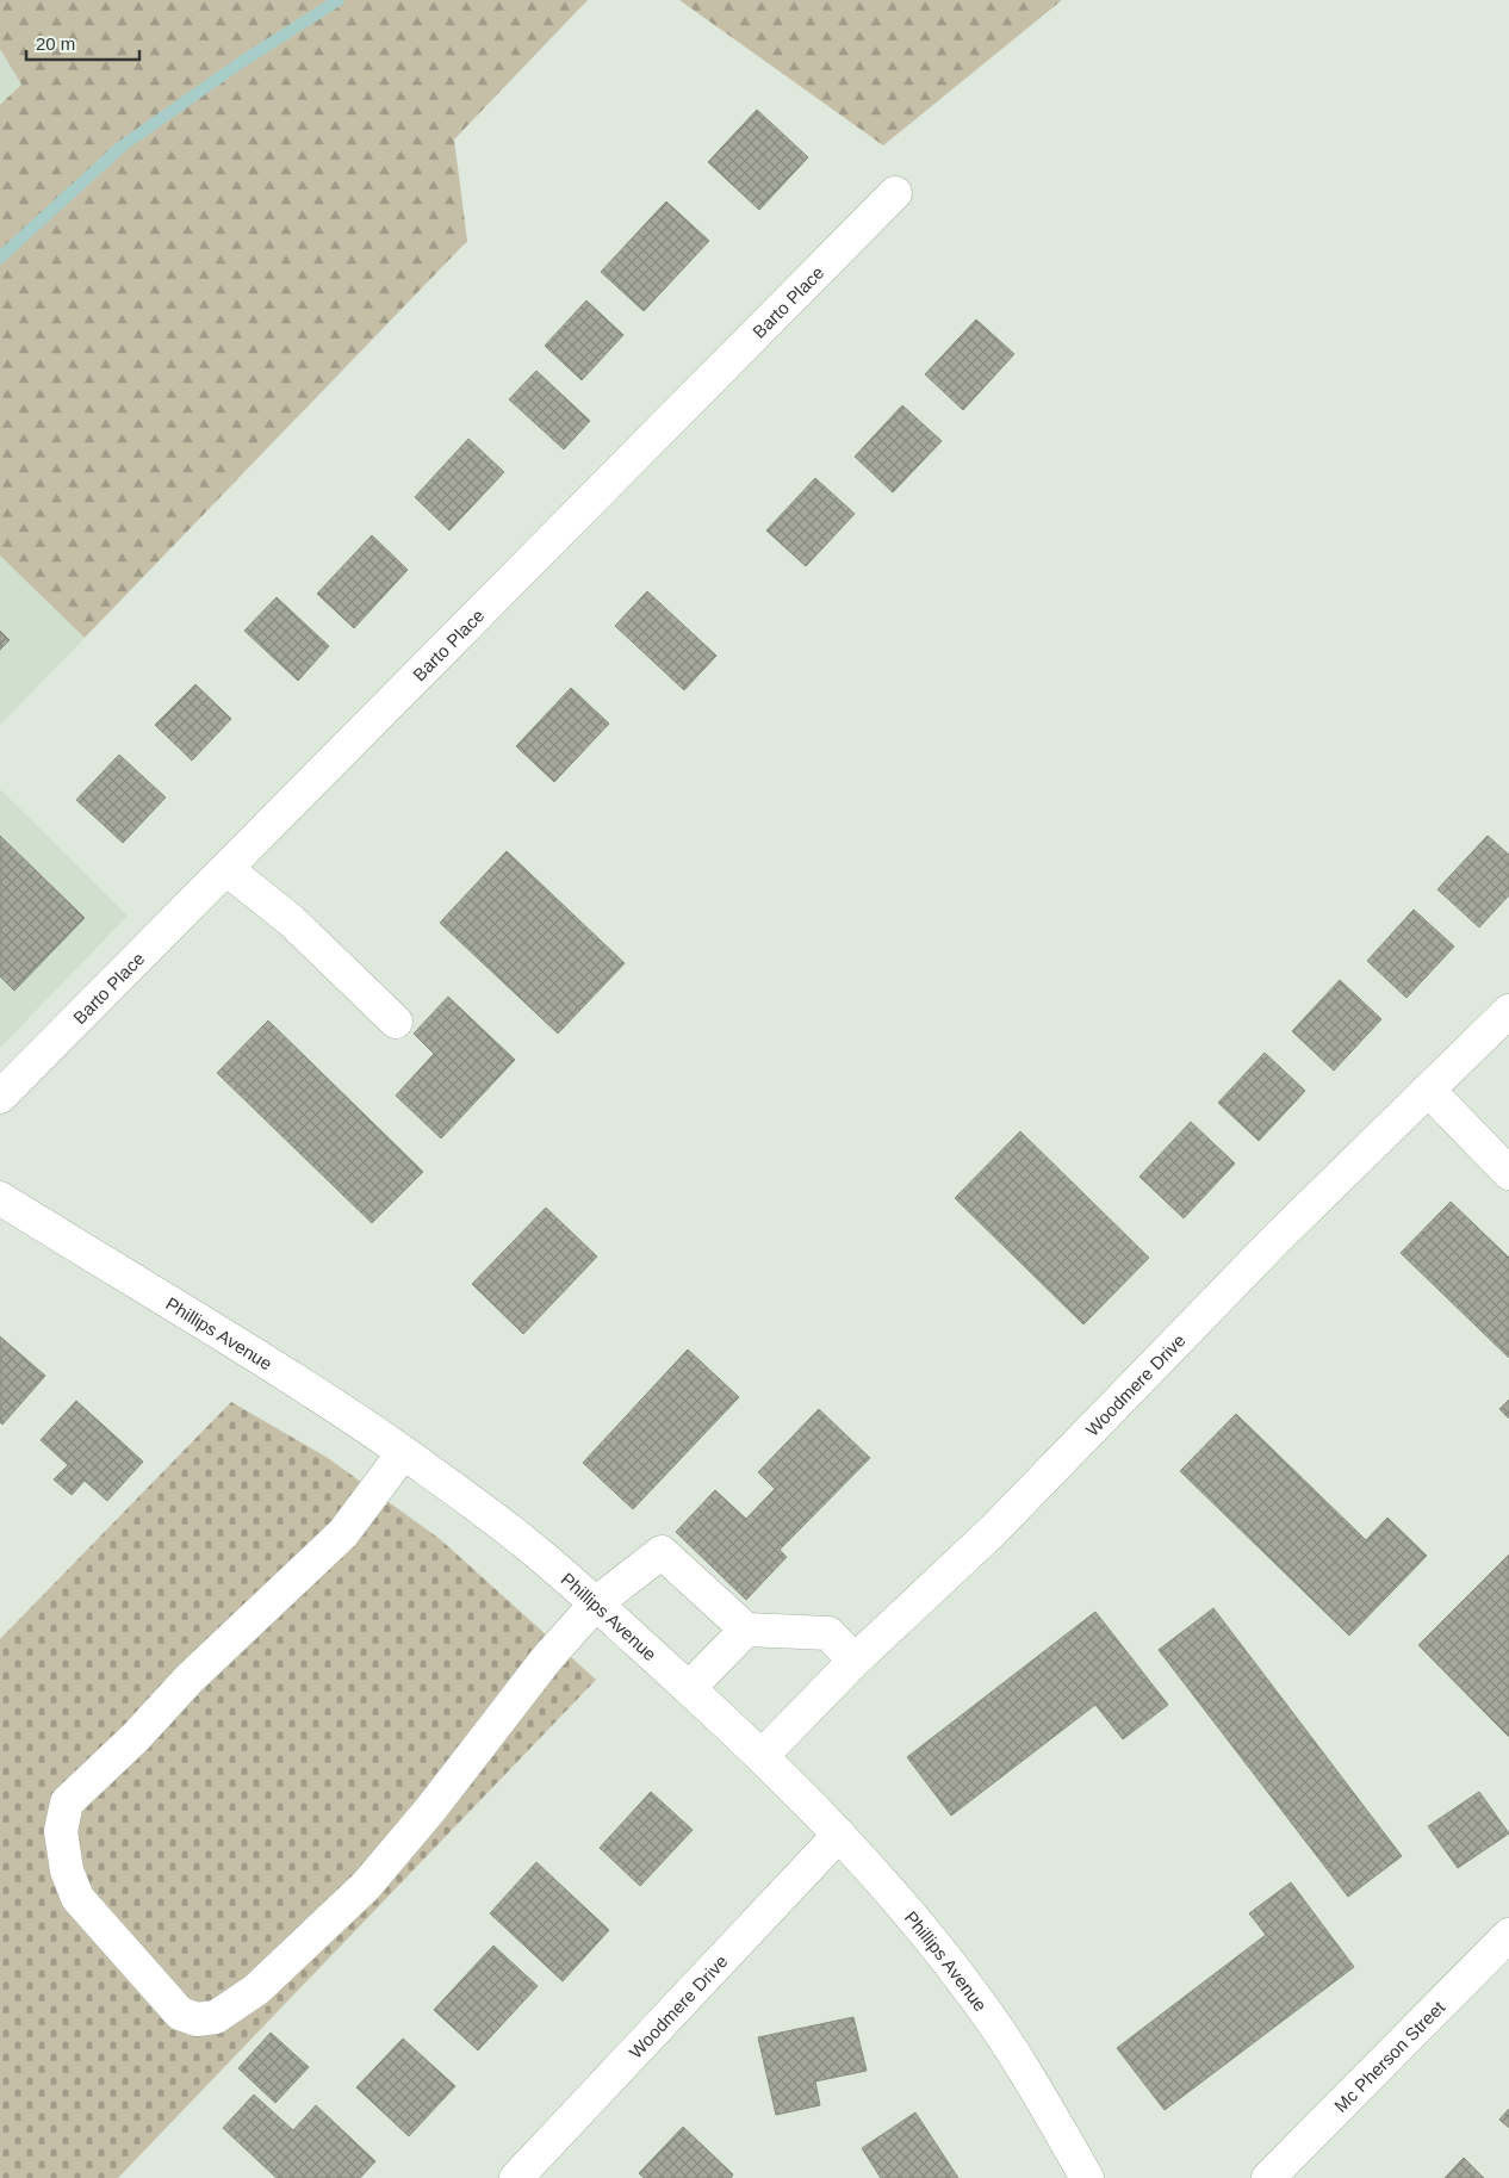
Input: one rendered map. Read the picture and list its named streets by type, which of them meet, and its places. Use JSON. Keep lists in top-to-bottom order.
{
  "streets": {
    "street": [
      "Barto Place",
      "Phillips Avenue",
      "Woodmere Drive",
      "Mc Pherson Street"
    ]
  },
  "crossings": [
    ["Phillips Avenue", "Woodmere Drive"]
  ],
  "scale_bar": "20 m"
}
